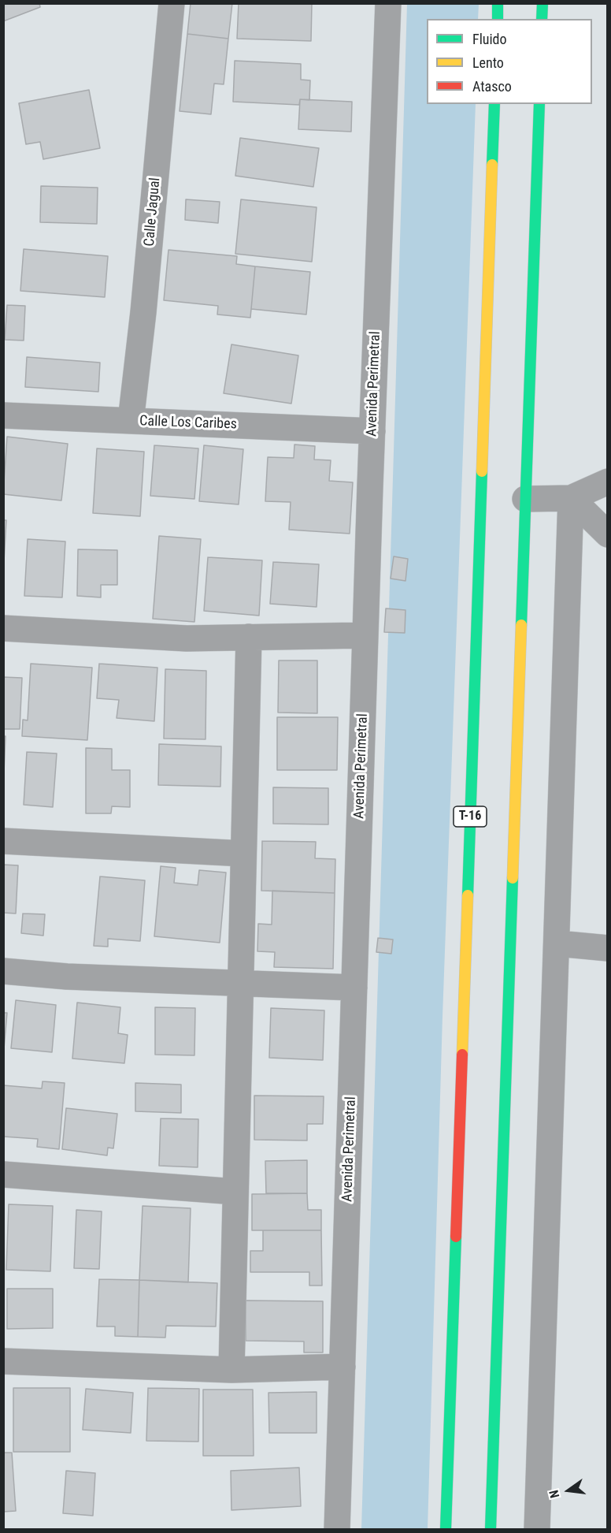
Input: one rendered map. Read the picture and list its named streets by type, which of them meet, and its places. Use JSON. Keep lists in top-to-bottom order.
{
  "streets": {
    "highway": ["T-16"],
    "street": ["Calle Jagual", "Avenida Perimetral", "Calle Los Caribes"]
  },
  "crossings": [
    ["Calle Jagual", "Calle Los Caribes"],
    ["Avenida Perimetral", "Calle Los Caribes"]
  ],
  "legend": ["Fluido", "Lento", "Atasco"],
  "north": "left"
}
